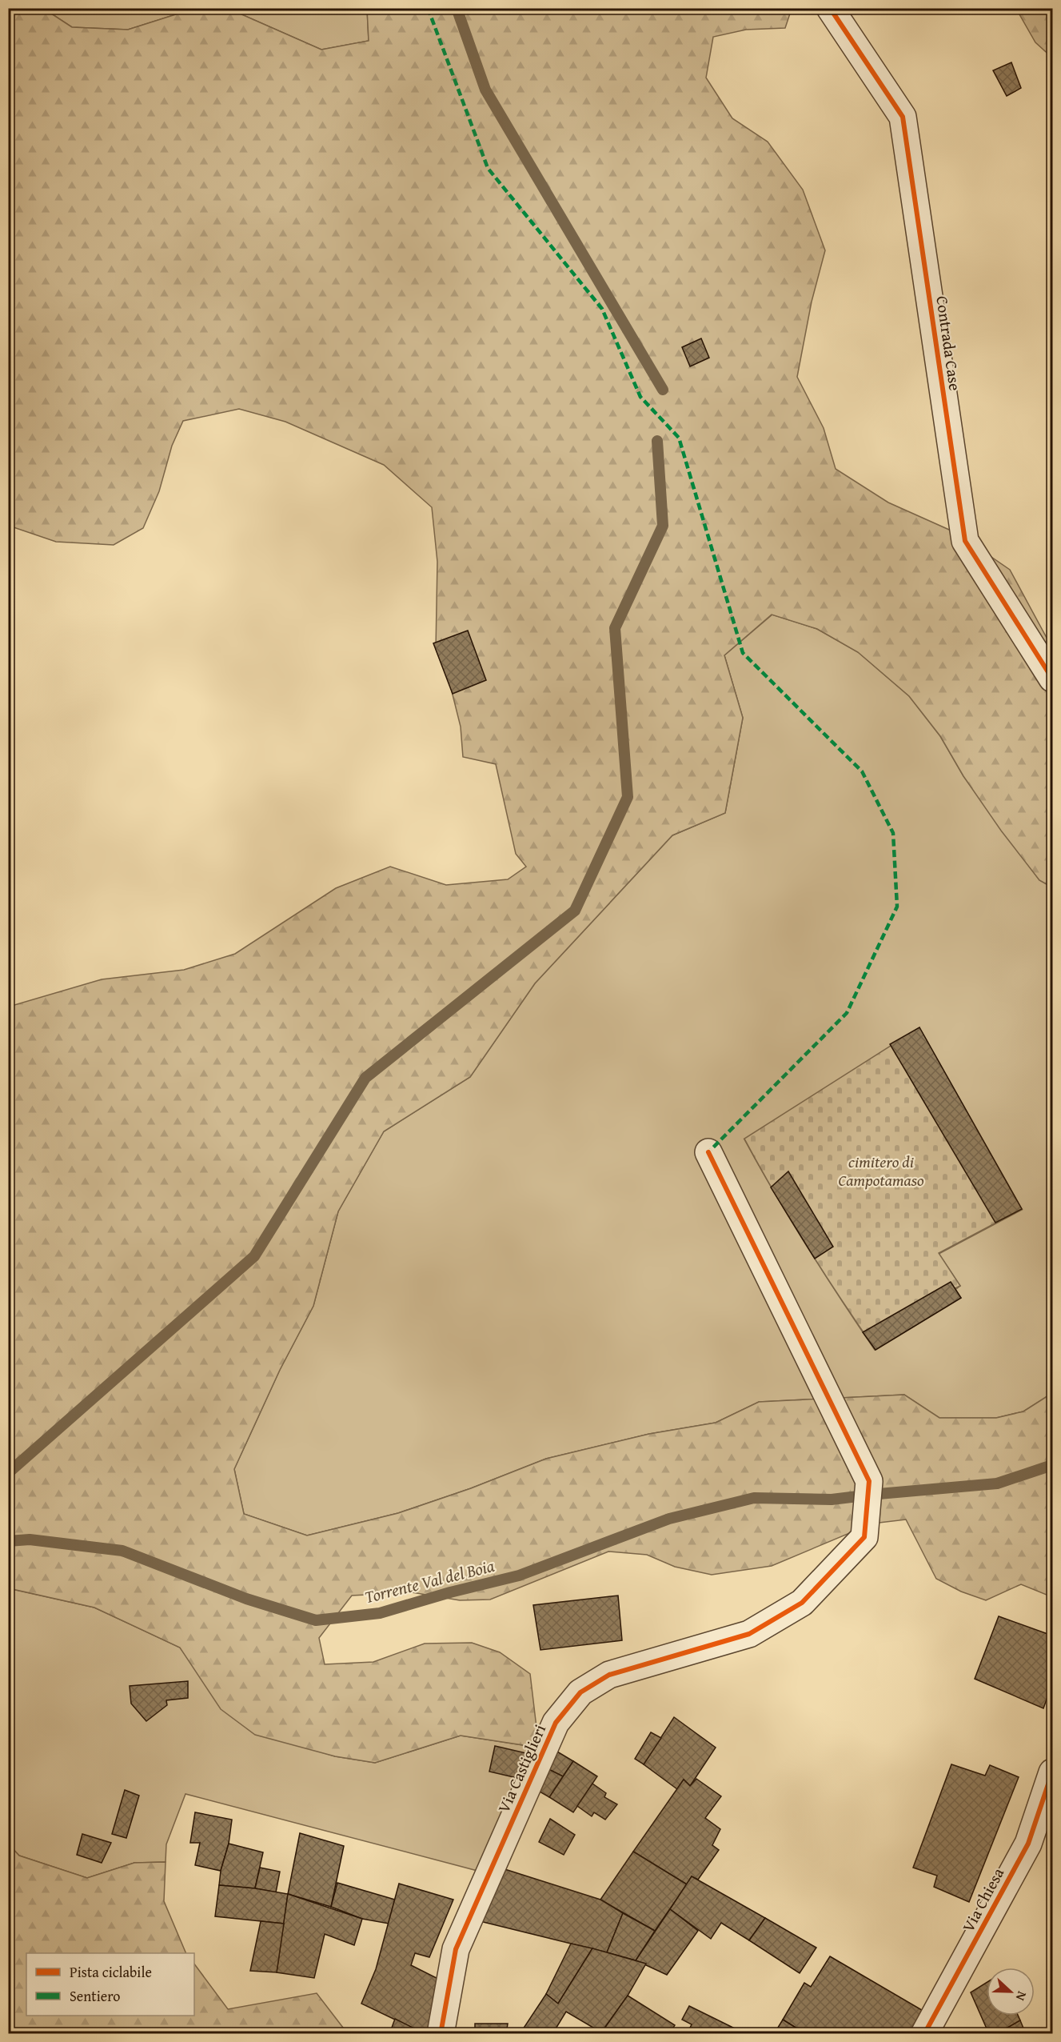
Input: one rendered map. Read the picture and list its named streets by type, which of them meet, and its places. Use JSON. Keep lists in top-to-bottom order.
{
  "streets": {
    "street": ["Contrada Case", "Via Castiglieri", "Via Chiesa"]
  },
  "water": ["Torrente Val del Boia"],
  "parks": ["cimitero di Campotamaso"],
  "legend": ["Pista ciclabile", "Sentiero"],
  "north": "right"
}
